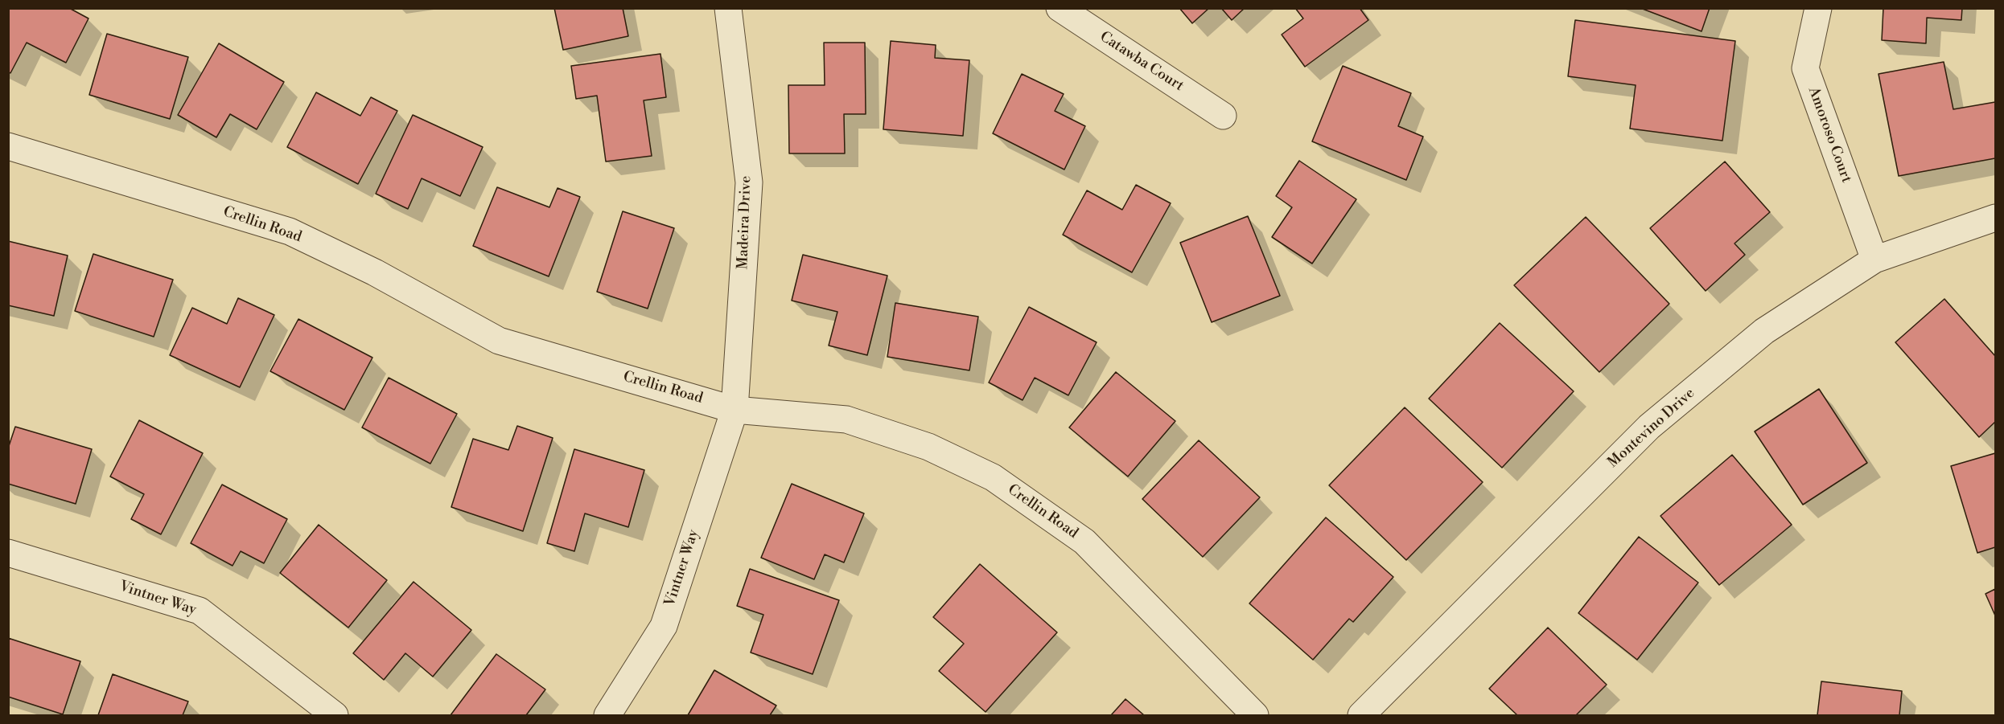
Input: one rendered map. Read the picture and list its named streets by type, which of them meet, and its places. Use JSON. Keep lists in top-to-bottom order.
{
  "streets": {
    "street": [
      "Catawba Court",
      "Amoroso Court",
      "Madeira Drive",
      "Crellin Road",
      "Montevino Drive",
      "Vintner Way"
    ]
  },
  "crossings": [
    ["Amoroso Court", "Montevino Drive"],
    ["Madeira Drive", "Crellin Road"],
    ["Madeira Drive", "Vintner Way"],
    ["Crellin Road", "Vintner Way"]
  ]
}
